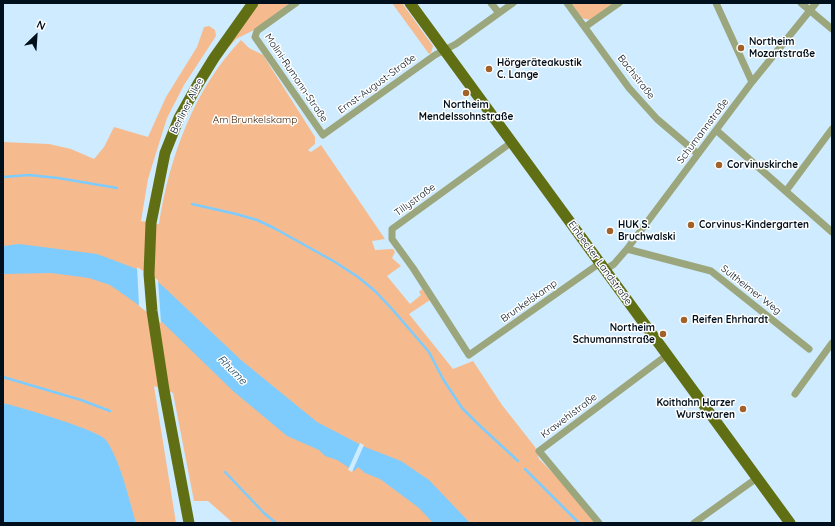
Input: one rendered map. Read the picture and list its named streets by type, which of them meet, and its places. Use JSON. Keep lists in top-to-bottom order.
{
  "streets": {
    "main road": ["Berliner Allee", "Einbecker Landstraße"],
    "street": [
      "Bachstraße",
      "Molini-Rumann-Straße",
      "Ernst-August-Straße",
      "Schumannstraße",
      "Tillystraße",
      "Sultheimer Weg",
      "Brunkelskamp",
      "Krawehlstraße"
    ]
  },
  "crossings": [
    ["Bachstraße", "Schumannstraße"],
    ["Molini-Rumann-Straße", "Ernst-August-Straße"],
    ["Ernst-August-Straße", "Einbecker Landstraße"],
    ["Schumannstraße", "Einbecker Landstraße"],
    ["Schumannstraße", "Sultheimer Weg"],
    ["Schumannstraße", "Brunkelskamp"],
    ["Tillystraße", "Einbecker Landstraße"],
    ["Tillystraße", "Brunkelskamp"],
    ["Einbecker Landstraße", "Brunkelskamp"],
    ["Einbecker Landstraße", "Krawehlstraße"]
  ],
  "water": ["Rhume"],
  "parks": ["Am Brunkelskamp"],
  "places": [
    "Northeim Mozartstraße",
    "Hörgeräteakustik C. Lange",
    "Northeim Mendelssohnstraße",
    "Corvinuskirche",
    "Corvinus-Kindergarten",
    "HUK S. Bruchwalski",
    "Reifen Ehrhardt",
    "Northeim Schumannstraße",
    "Koithahn Harzer Wurstwaren"
  ],
  "north": "top right"
}
